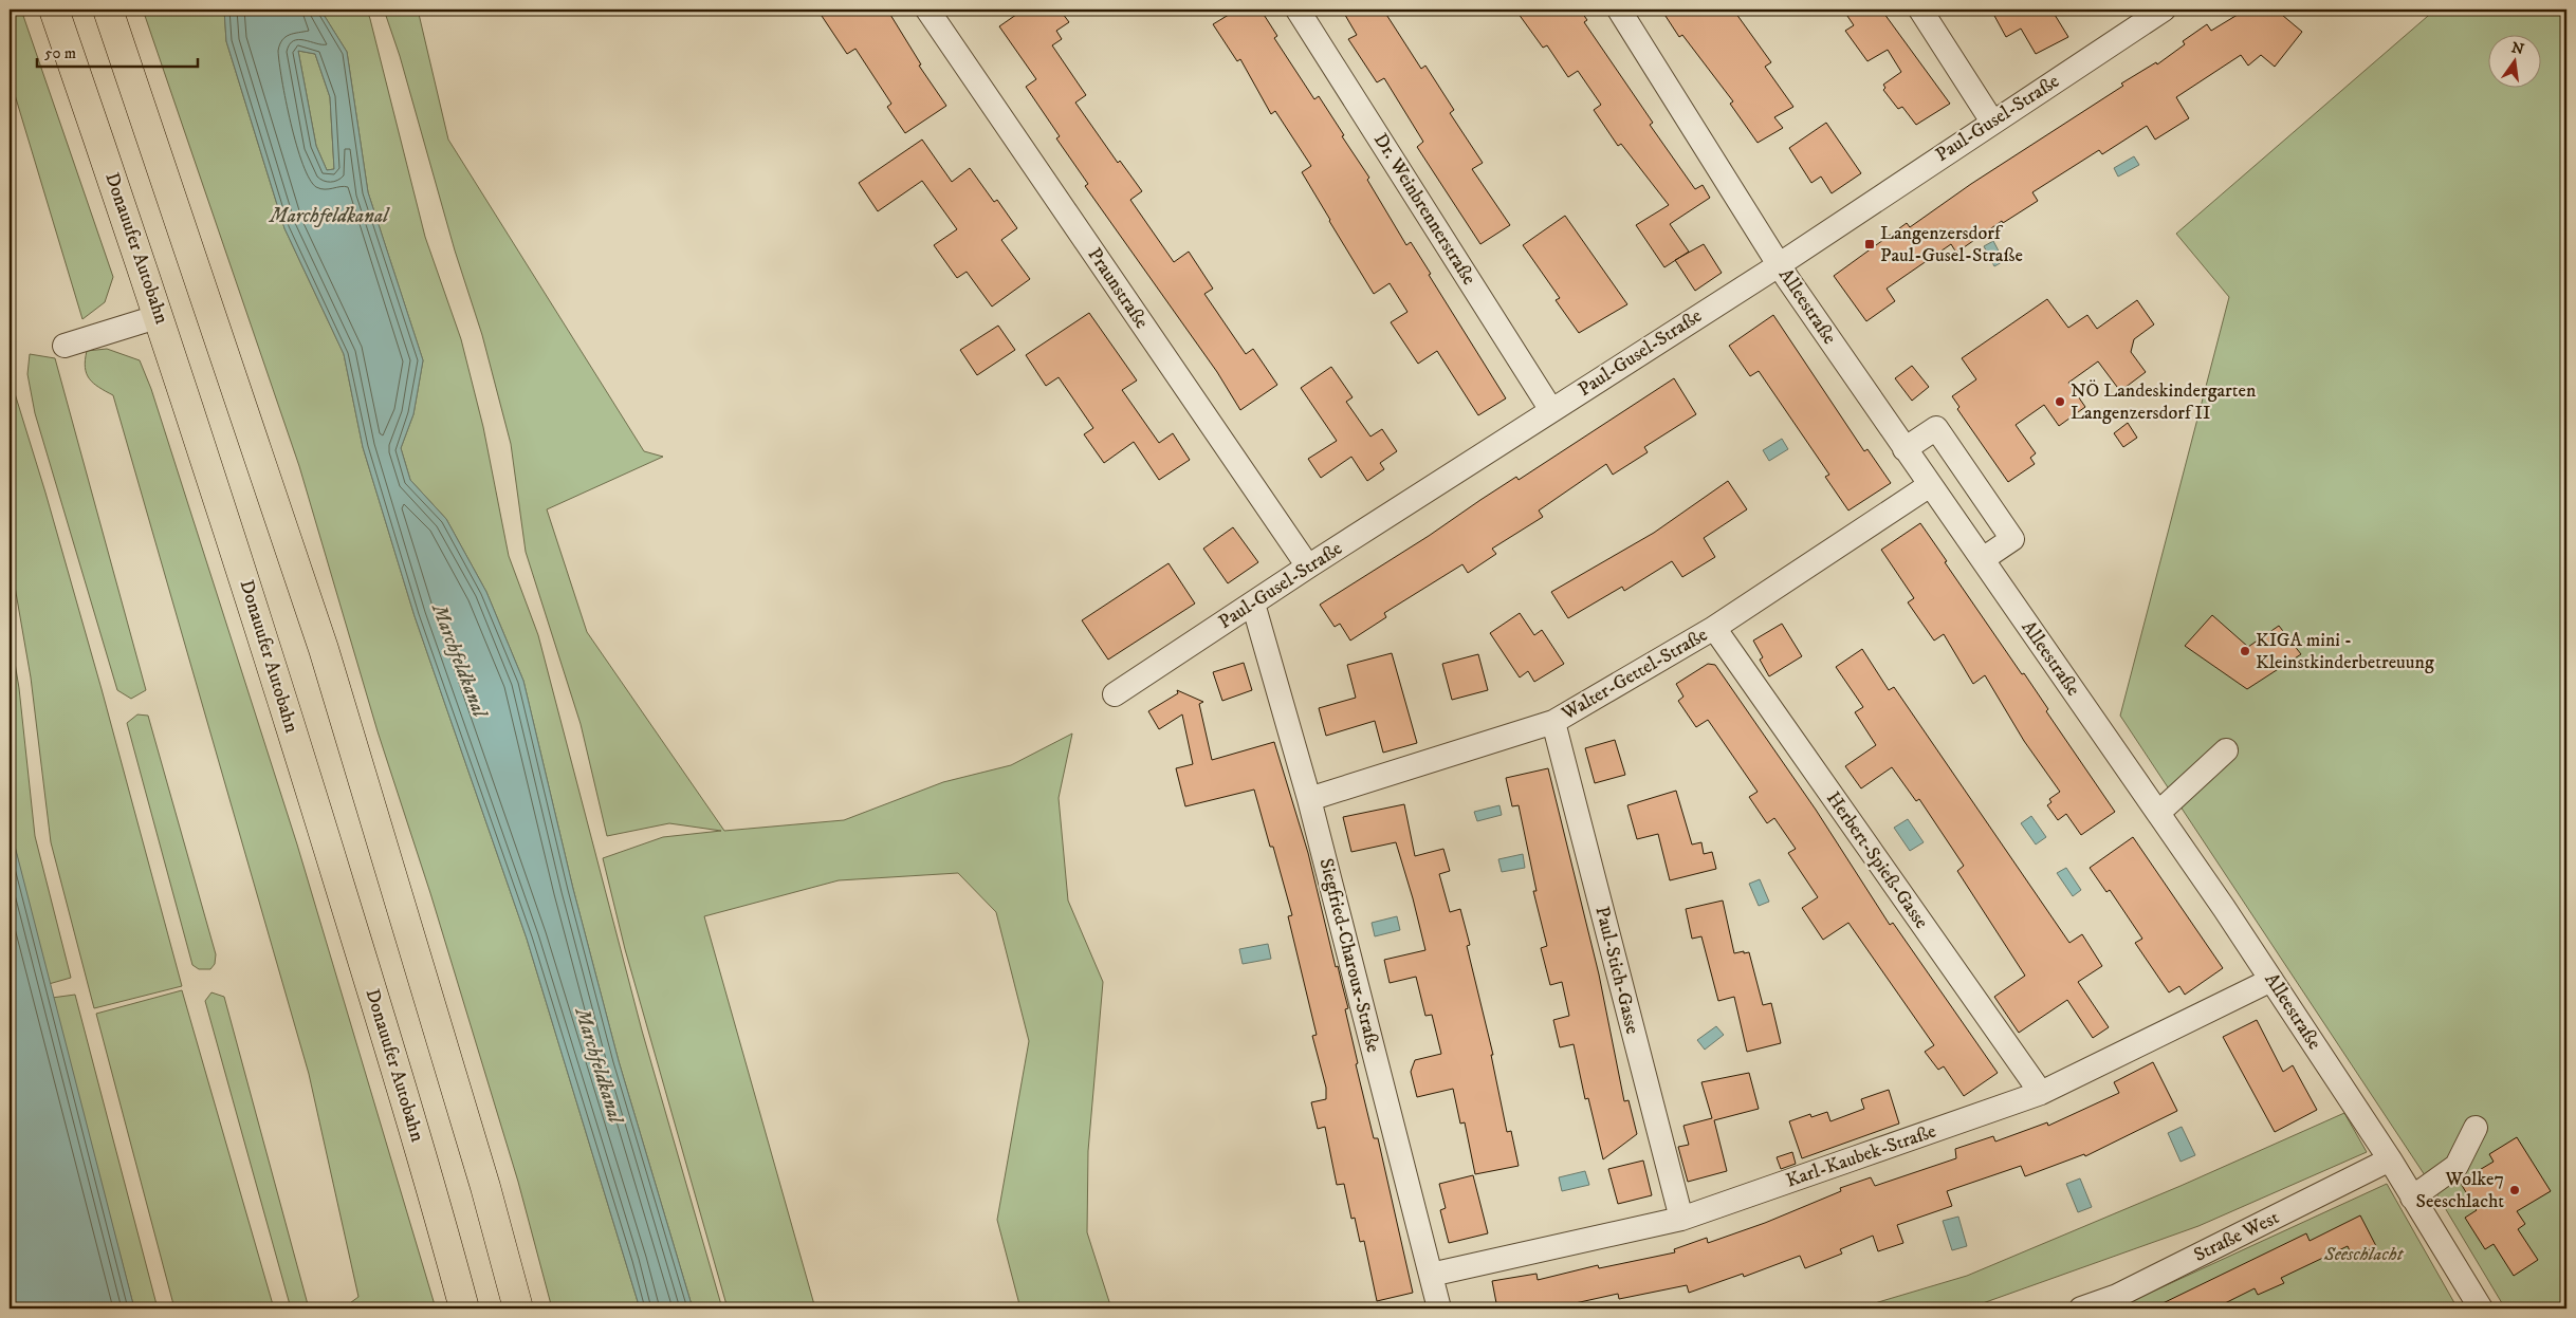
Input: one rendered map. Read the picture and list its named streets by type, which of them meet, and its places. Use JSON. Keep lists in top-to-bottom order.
{
  "streets": {
    "highway": ["Donauufer Autobahn"],
    "street": [
      "Paul-Gusel-Straße",
      "Dr. Weinbrennerstraße",
      "Praunstraße",
      "Alleestraße",
      "Walter-Gettel-Straße",
      "Herbert-Spieß-Gasse",
      "Siegfried-Charoux-Straße",
      "Paul-Stich-Gasse",
      "Karl-Kaubek-Straße",
      "Straße West"
    ]
  },
  "crossings": [
    ["Paul-Gusel-Straße", "Dr. Weinbrennerstraße"],
    ["Paul-Gusel-Straße", "Praunstraße"],
    ["Paul-Gusel-Straße", "Alleestraße"],
    ["Paul-Gusel-Straße", "Siegfried-Charoux-Straße"],
    ["Alleestraße", "Walter-Gettel-Straße"],
    ["Alleestraße", "Karl-Kaubek-Straße"],
    ["Alleestraße", "Straße West"],
    ["Walter-Gettel-Straße", "Herbert-Spieß-Gasse"],
    ["Walter-Gettel-Straße", "Siegfried-Charoux-Straße"],
    ["Walter-Gettel-Straße", "Paul-Stich-Gasse"],
    ["Herbert-Spieß-Gasse", "Karl-Kaubek-Straße"],
    ["Siegfried-Charoux-Straße", "Karl-Kaubek-Straße"],
    ["Paul-Stich-Gasse", "Karl-Kaubek-Straße"]
  ],
  "water": ["Marchfeldkanal"],
  "parks": ["Seeschlacht"],
  "places": {
    "transit": ["Langenzersdorf Paul-Gusel-Straße"],
    "other": ["NÖ Landeskindergarten Langenzersdorf II", "KIGA mini - Kleinstkinderbetreuung", "Wolke7 Seeschlacht"]
  },
  "scale_bar": "50 m",
  "north": "top"
}
